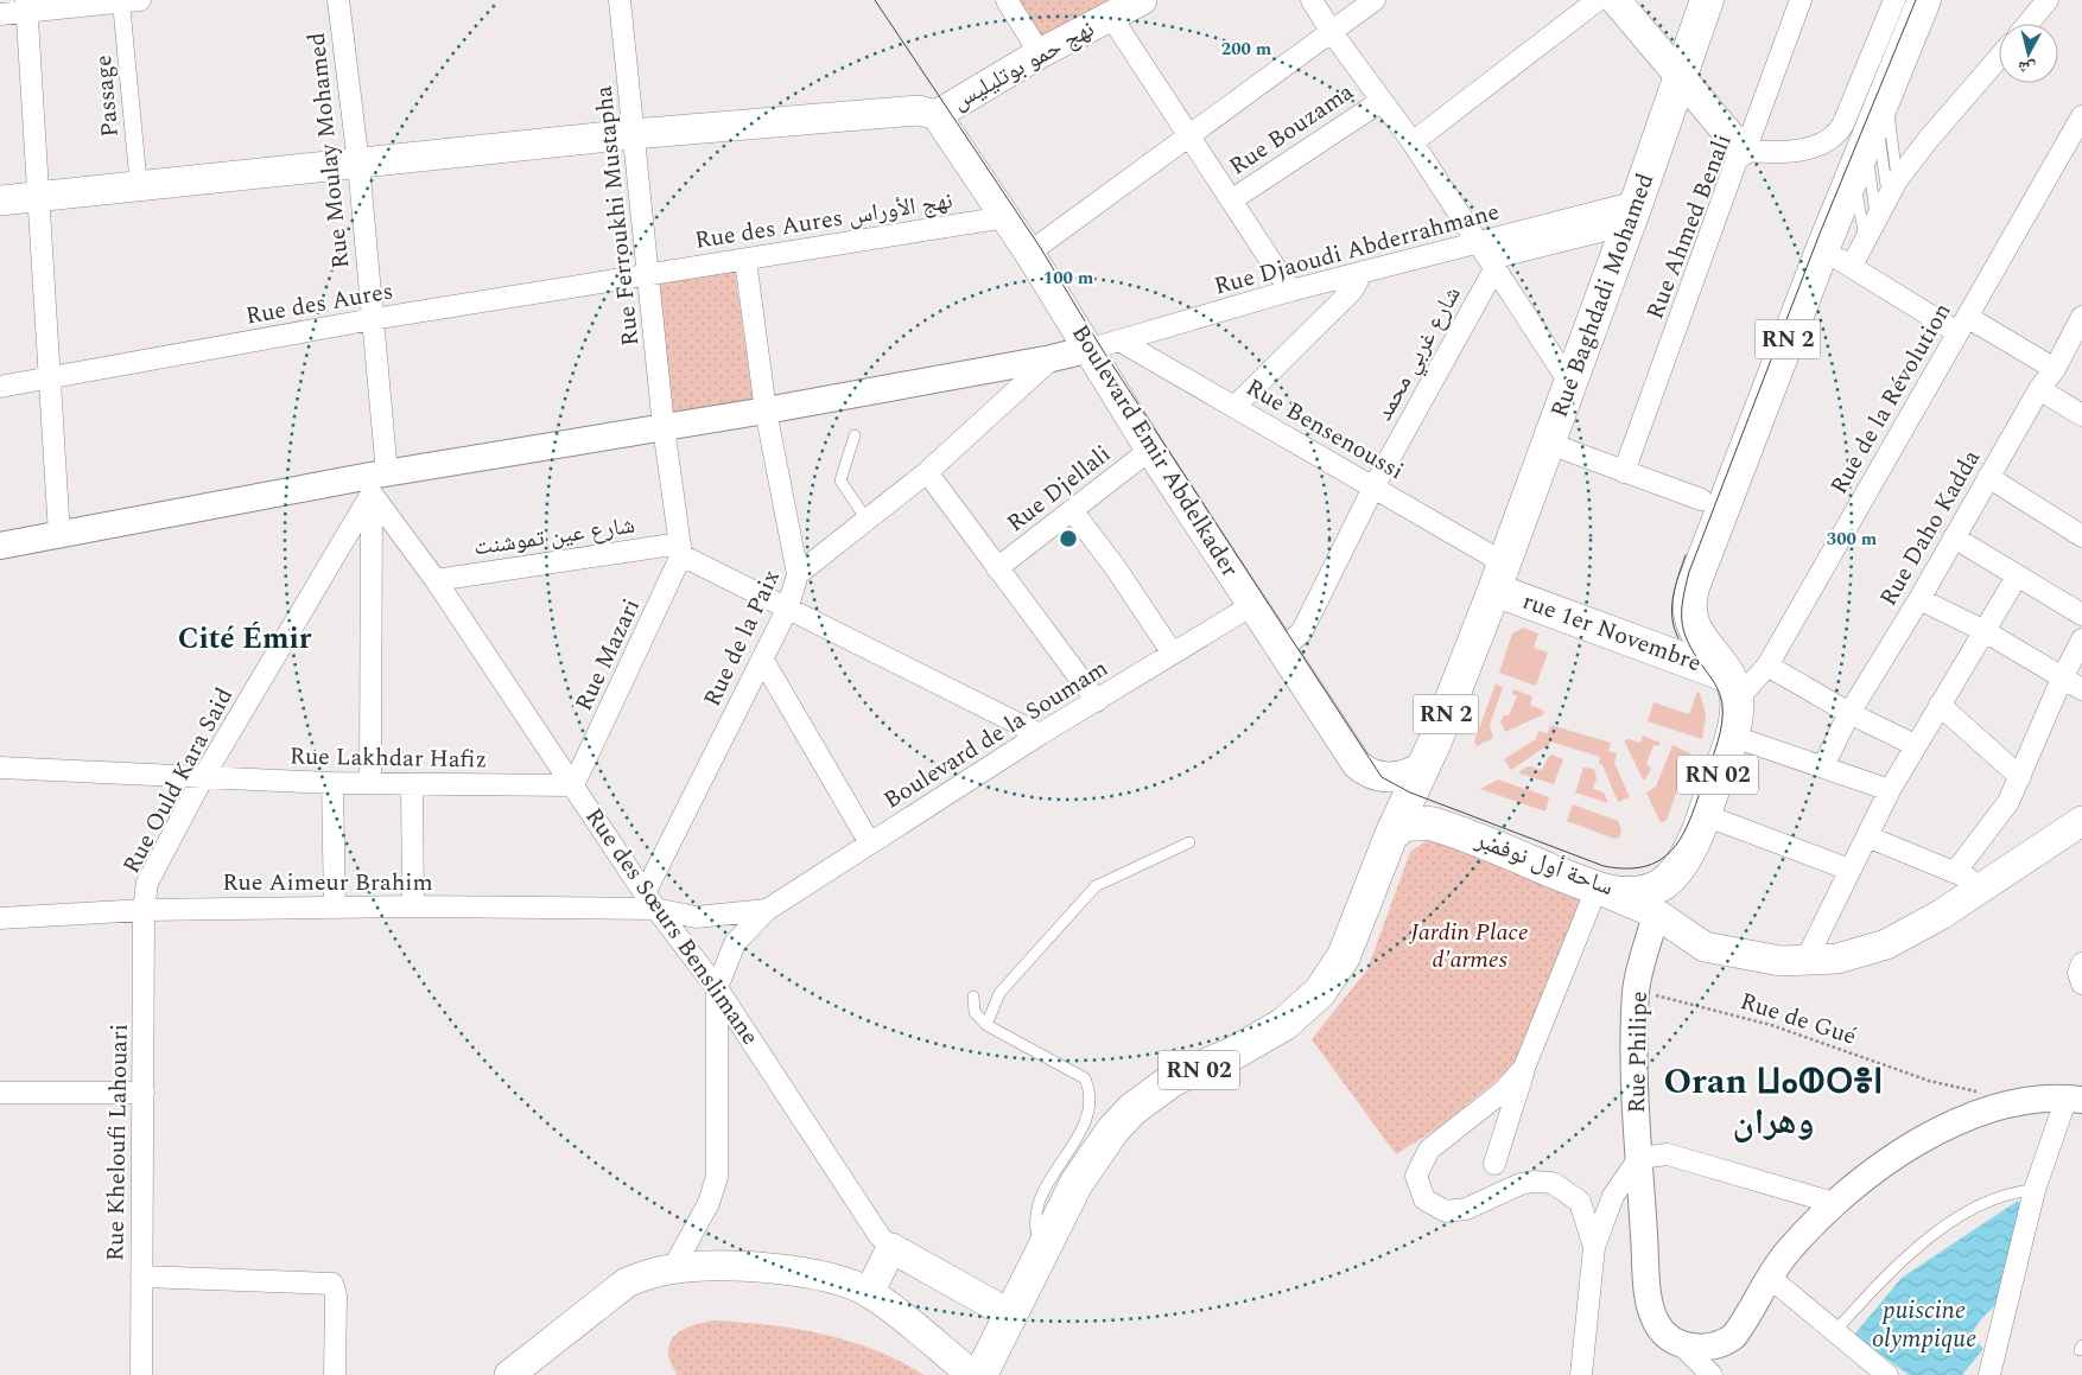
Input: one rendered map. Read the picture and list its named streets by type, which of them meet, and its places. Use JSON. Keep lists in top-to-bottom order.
{
  "streets": {
    "main road": [
      "نهج حمو بوتليليس",
      "Rue Baghdadi Mohamed",
      "RN 2",
      "Boulevard Emir Abdelkader",
      "rue 1er Novembre",
      "RN 02",
      "ساحة أول نوفمبر",
      "Rue des Sœurs Benslimane"
    ],
    "street": [
      "Passage",
      "Rue Bouzama",
      "Rue Moulay Mohamed",
      "Rue Ferroukhi Mustapha",
      "Rue des Aures نهج الأوراس",
      "Rue Ahmed Benali",
      "Rue Djaoudi Abderrahmane",
      "Rue des Aures",
      "شارع غربي محمد",
      "Rue de la Révolution",
      "Rue Bensenoussi",
      "Rue Djellali",
      "Rue Daho Kadda",
      "شارع عين تموشنت",
      "Rue de la Paix",
      "Rue Mazari",
      "Boulevard de la Soumam",
      "Rue Lakhdar Hafiz",
      "Rue Ould Kara Said",
      "Rue Aimeur Brahim",
      "Rue Philipe",
      "Rue Kheloufi Lahouari"
    ],
    "path": ["Rue de Gué"]
  },
  "crossings": [
    ["نهج حمو بوتليليس", "Boulevard Emir Abdelkader"],
    ["Rue Moulay Mohamed", "Rue des Aures"],
    ["Rue Moulay Mohamed", "Rue Lakhdar Hafiz"],
    ["Rue Moulay Mohamed", "Rue Ould Kara Said"],
    ["Rue Moulay Mohamed", "Rue des Sœurs Benslimane"],
    ["Rue Ferroukhi Mustapha", "Rue des Aures نهج الأوراس"],
    ["Rue Ferroukhi Mustapha", "Rue des Aures"],
    ["Rue Ferroukhi Mustapha", "شارع عين تموشنت"],
    ["Rue Ferroukhi Mustapha", "Rue Mazari"],
    ["Rue des Aures نهج الأوراس", "Rue des Aures"],
    ["Rue des Aures نهج الأوراس", "Boulevard Emir Abdelkader"],
    ["Rue Djaoudi Abderrahmane", "Rue Baghdadi Mohamed"],
    ["Rue Djaoudi Abderrahmane", "شارع غربي محمد"],
    ["Rue Djaoudi Abderrahmane", "Rue Bensenoussi"],
    ["Rue Djaoudi Abderrahmane", "Boulevard Emir Abdelkader"],
    ["Rue Baghdadi Mohamed", "RN 2"],
    ["Rue Baghdadi Mohamed", "Rue Bensenoussi"],
    ["Rue Baghdadi Mohamed", "rue 1er Novembre"],
    ["RN 2", "Rue de la Révolution"],
    ["RN 2", "Rue Bensenoussi"],
    ["RN 2", "Boulevard Emir Abdelkader"],
    ["RN 2", "rue 1er Novembre"],
    ["RN 2", "RN 02"],
    ["RN 2", "ساحة أول نوفمبر"],
    ["شارع غربي محمد", "Rue Bensenoussi"],
    ["شارع غربي محمد", "Boulevard Emir Abdelkader"],
    ["Rue de la Révolution", "rue 1er Novembre"],
    ["Rue de la Révolution", "ساحة أول نوفمبر"],
    ["Rue Bensenoussi", "rue 1er Novembre"],
    ["Boulevard Emir Abdelkader", "Rue Djellali"],
    ["Boulevard Emir Abdelkader", "Boulevard de la Soumam"],
    ["شارع عين تموشنت", "Rue Mazari"],
    ["شارع عين تموشنت", "Rue des Sœurs Benslimane"],
    ["rue 1er Novembre", "ساحة أول نوفمبر"],
    ["Rue de la Paix", "Rue Aimeur Brahim"],
    ["Rue de la Paix", "Rue des Sœurs Benslimane"],
    ["Rue Mazari", "Rue Lakhdar Hafiz"],
    ["Rue Mazari", "Rue des Sœurs Benslimane"],
    ["Boulevard de la Soumam", "Rue Aimeur Brahim"],
    ["Rue Lakhdar Hafiz", "Rue Ould Kara Said"],
    ["Rue Lakhdar Hafiz", "Rue des Sœurs Benslimane"],
    ["RN 02", "ساحة أول نوفمبر"],
    ["RN 02", "Rue des Sœurs Benslimane"],
    ["Rue Ould Kara Said", "Rue Aimeur Brahim"],
    ["Rue Ould Kara Said", "Rue des Sœurs Benslimane"],
    ["Rue Ould Kara Said", "Rue Kheloufi Lahouari"],
    ["Rue Aimeur Brahim", "Rue des Sœurs Benslimane"],
    ["Rue Aimeur Brahim", "Rue Kheloufi Lahouari"],
    ["Rue de Gué", "Rue Philipe"]
  ],
  "districts": ["Cité Émir", "Oran ⵡⴰⵀⵔⴻⵏ وهران"],
  "water": ["puiscine olympique"],
  "parks": ["Jardin Place d'armes"],
  "north": "bottom",
  "rings": ["200 m", "100 m", "300 m"]
}
